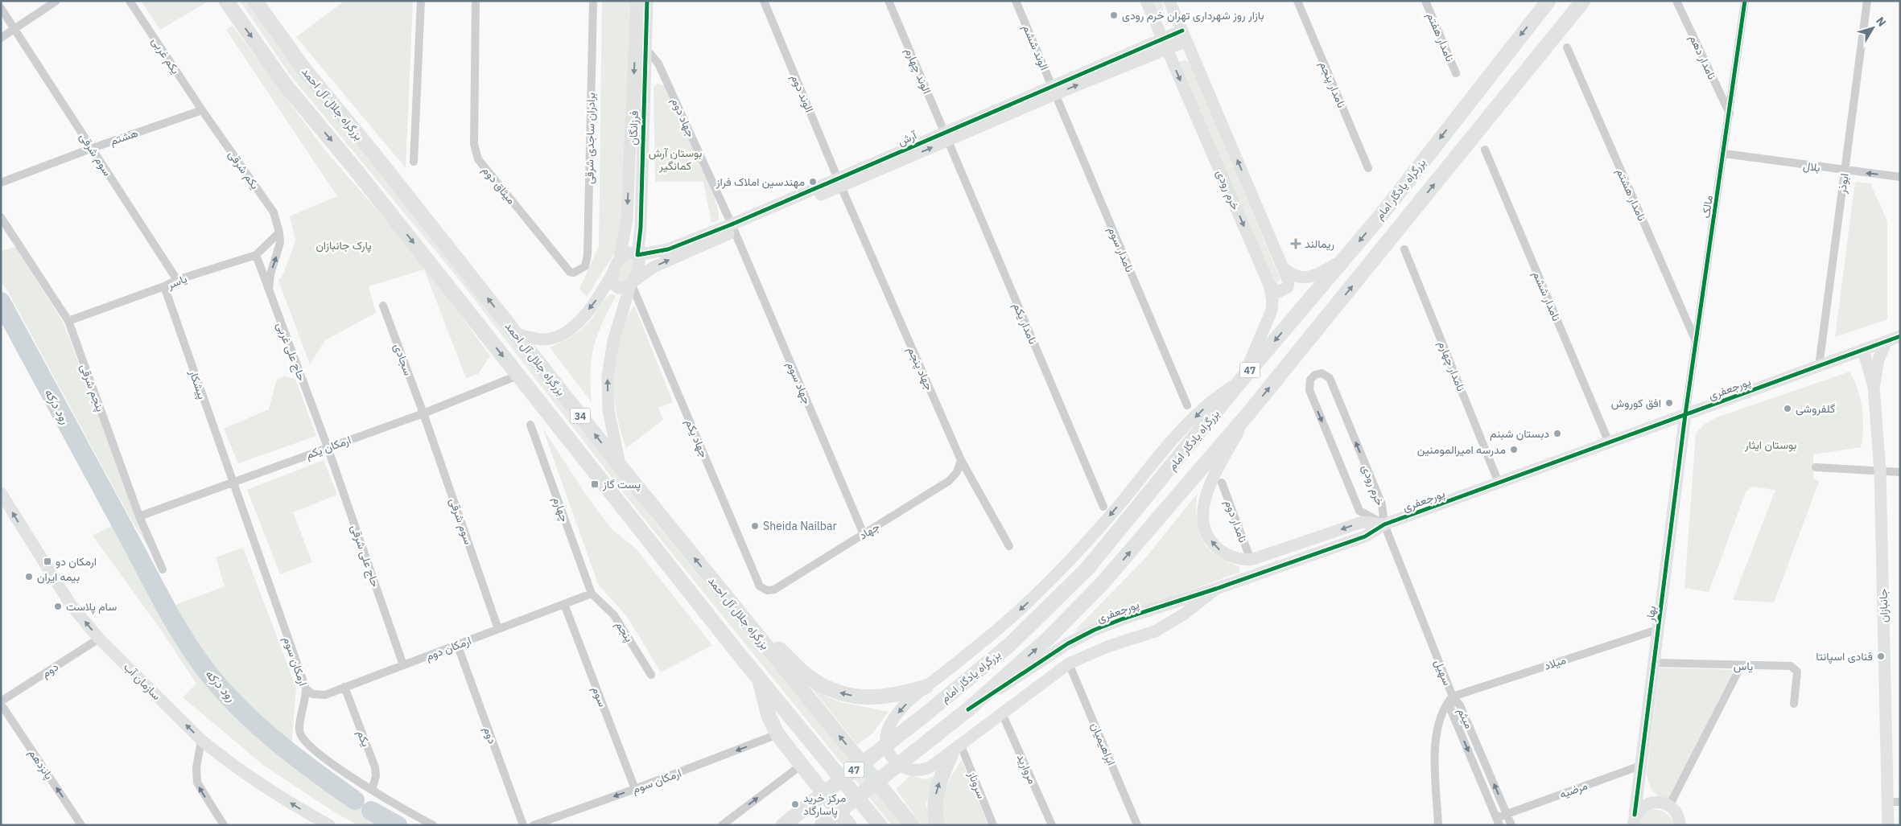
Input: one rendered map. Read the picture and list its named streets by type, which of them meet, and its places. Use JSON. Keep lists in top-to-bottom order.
{
  "streets": {
    "highway": [
      "بزرگراه جلال آل احمد",
      "بزرگراه یادگار امام",
      "47",
      "34"
    ],
    "street": [
      "نامدار هفتم",
      "الوند ششم",
      "یکم غربی",
      "نامدار دهم",
      "الوند چهارم",
      "نامدار پنجم",
      "الوند دوم",
      "جهاد دوم",
      "فرزانگان",
      "هشتم",
      "برادران ساجدی شرقی",
      "آرش",
      "سوم شرقی",
      "بلال",
      "یکم شرقی",
      "ابوذر",
      "میثاق دوم",
      "خرم رودی",
      "نامدار هشتم",
      "مالک",
      "نامدار سوم",
      "یاسر",
      "نامدار ششم",
      "نامدار یکم",
      "حاج علی غربی",
      "سجادی",
      "نامدار چهارم",
      "جهاد پنجم",
      "جهاد سوم",
      "پیشکار",
      "پنجم شرقی",
      "پورجعفری",
      "جهاد یکم",
      "ارمکان یکم",
      "خرم‌ رودی",
      "چهارم",
      "نامدار دوم",
      "جهاد",
      "حاج علی شرقی",
      "جانبازان",
      "بهار",
      "پنجم",
      "ارمکان دوم",
      "ارمکان سوم",
      "میلاد",
      "یاس",
      "دوم",
      "سهیل",
      "سازمان آب",
      "سوم",
      "میثم",
      "یکم",
      "ابراهیمیان",
      "پانزدهم",
      "مروارید",
      "سروناز",
      "مرضیه"
    ]
  },
  "crossings": [
    ["الوند ششم", "آرش"],
    ["الوند ششم", "نامدار سوم"],
    ["یکم غربی", "هشتم"],
    ["یکم غربی", "یکم شرقی"],
    ["نامدار دهم", "مالک"],
    ["الوند چهارم", "آرش"],
    ["الوند چهارم", "نامدار یکم"],
    ["الوند دوم", "آرش"],
    ["الوند دوم", "جهاد پنجم"],
    ["جهاد دوم", "فرزانگان"],
    ["جهاد دوم", "آرش"],
    ["جهاد دوم", "جهاد سوم"],
    ["فرزانگان", "آرش"],
    ["فرزانگان", "جهاد یکم"],
    ["هشتم", "سوم شرقی"],
    ["هشتم", "یکم شرقی"],
    ["برادران ساجدی شرقی", "میثاق دوم"],
    ["آرش", "خرم رودی"],
    ["آرش", "نامدار سوم"],
    ["آرش", "نامدار یکم"],
    ["آرش", "جهاد پنجم"],
    ["آرش", "جهاد سوم"],
    ["آرش", "جهاد یکم"],
    ["سوم شرقی", "یاسر"],
    ["سوم شرقی", "سجادی"],
    ["سوم شرقی", "ارمکان یکم"],
    ["سوم شرقی", "ارمکان دوم"],
    ["بلال", "ابوذر"],
    ["بلال", "مالک"],
    ["یکم شرقی", "یاسر"],
    ["یکم شرقی", "حاج علی غربی"],
    ["ابوذر", "پورجعفری"],
    ["بزرگراه یادگار امام", "خرم رودی"],
    ["بزرگراه یادگار امام", "پورجعفری"],
    ["نامدار هشتم", "مالک"],
    ["مالک", "پورجعفری"],
    ["مالک", "بهار"],
    ["یاسر", "حاج علی غربی"],
    ["یاسر", "پیشکار"],
    ["یاسر", "پنجم شرقی"],
    ["نامدار ششم", "پورجعفری"],
    ["حاج علی غربی", "ارمکان یکم"],
    ["حاج علی غربی", "حاج علی شرقی"],
    ["سجادی", "ارمکان یکم"],
    ["نامدار چهارم", "پورجعفری"],
    ["جهاد پنجم", "جهاد"],
    ["جهاد سوم", "جهاد"],
    ["پیشکار", "ارمکان یکم"],
    ["پیشکار", "ارمکان سوم"],
    ["پنجم شرقی", "ارمکان یکم"],
    ["پورجعفری", "خرم‌ رودی"],
    ["پورجعفری", "نامدار دوم"],
    ["پورجعفری", "جانبازان"],
    ["پورجعفری", "بهار"],
    ["پورجعفری", "سهیل"],
    ["34", "ارمکان یکم"],
    ["جهاد یکم", "جهاد"],
    ["ارمکان یکم", "حاج علی شرقی"],
    ["ارمکان یکم", "ارمکان سوم"],
    ["خرم‌ رودی", "سهیل"],
    ["چهارم", "پنجم"],
    ["چهارم", "ارمکان دوم"],
    ["حاج علی شرقی", "ارمکان دوم"],
    ["بهار", "میلاد"],
    ["بهار", "یاس"],
    ["بهار", "مرضیه"],
    ["پنجم", "ارمکان دوم"],
    ["ارمکان دوم", "ارمکان سوم"],
    ["ارمکان دوم", "دوم"],
    ["ارمکان دوم", "سوم"],
    ["ارمکان دوم", "یکم"],
    ["ارمکان سوم", "سوم"],
    ["ارمکان سوم", "یکم"],
    ["میلاد", "سهیل"],
    ["میلاد", "میثم"],
    ["دوم", "سازمان آب"],
    ["دوم", "پانزدهم"],
    ["سهیل", "میثم"],
    ["میثم", "مرضیه"]
  ],
  "one_way": ["سازمان آب", "پانزدهم"],
  "water": ["رود درکه"],
  "parks": ["بوستان آرش کمانگیر", "پارک جانبازان", "بوستان ایثار"],
  "places": {
    "other": [
      "بازار روز شهرداری تهران خرم رودی",
      "مهندسین املاک فراز",
      "افق کوروش",
      "گلفروشی",
      "دبستان شبنم",
      "مدرسه امیرالمومنین",
      "Sheida Nailbar",
      "بیمه ایران",
      "سام پلاست",
      "قنادی اسپانتا",
      "مرکز خرید پاسارگاد"
    ],
    "health": ["ریمالند"],
    "transit": ["پست گاز", "ارمکان دو"]
  },
  "north": "top right"
}
